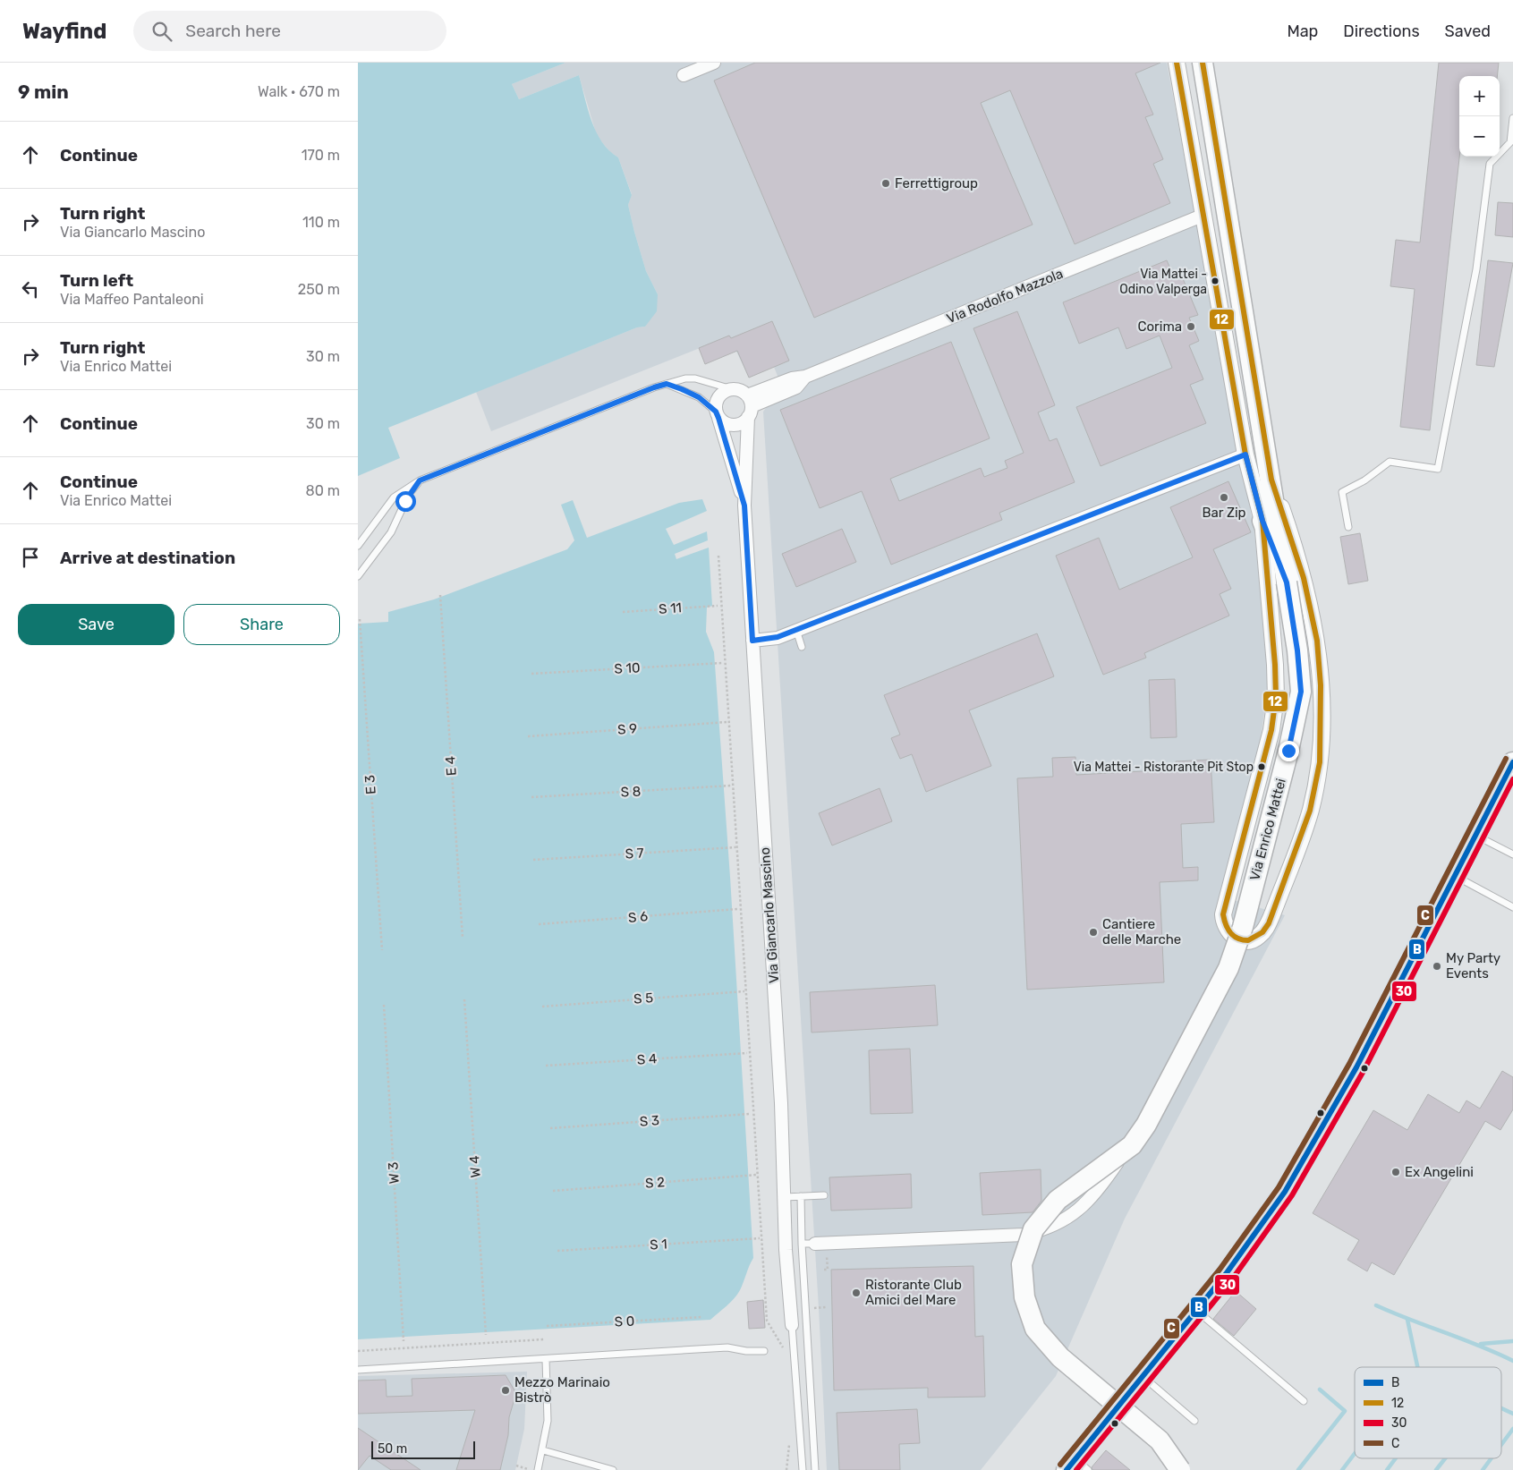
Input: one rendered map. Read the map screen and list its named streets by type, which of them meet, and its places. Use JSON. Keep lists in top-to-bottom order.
{
  "streets": {
    "main road": ["Via Enrico Mattei"],
    "street": ["Via Rodolfo Mazzola", "Via Giancarlo Mascino"],
    "path": [
      "S 11",
      "S 10",
      "S 9",
      "E 4",
      "E 3",
      "S 8",
      "S 7",
      "S 6",
      "S 5",
      "S 4",
      "S 3",
      "W 4",
      "W 3",
      "S 2",
      "S 1",
      "S 0"
    ]
  },
  "crossings": [
    ["Via Rodolfo Mazzola", "Via Enrico Mattei"],
    ["Via Rodolfo Mazzola", "Via Giancarlo Mascino"]
  ],
  "places": [
    "Ferrettigroup",
    "Via Mattei - Odino Valperga",
    "Corima",
    "Bar Zip",
    "Via Mattei - Ristorante Pit Stop",
    "Cantiere delle Marche",
    "My Party Events",
    "Ex Angelini",
    "Ristorante Club Amici del Mare",
    "Mezzo Marinaio Bistrò"
  ],
  "lines": [
    "transit line 12",
    "transit line C",
    "transit line B",
    "transit line 30"
  ],
  "legend": [
    "B",
    "12",
    "30",
    "C"
  ],
  "scale_bar": "50 m",
  "page": {
    "header": "Wayfind",
    "search": "Search here",
    "nav": ["Map", "Directions", "Saved"],
    "heading": ["9 min", "Walk · 670 m"],
    "map_buttons": ["+", "−"],
    "list": [
      ["Continue", "170 m"],
      ["Turn right", "Via Giancarlo Mascino", "110 m"],
      ["Turn left", "Via Maffeo Pantaleoni", "250 m"],
      ["Turn right", "Via Enrico Mattei", "30 m"],
      ["Continue", "30 m"],
      ["Continue", "Via Enrico Mattei", "80 m"],
      "Arrive at destination"
    ],
    "buttons": ["Save", "Share"],
    "scale": "50 m"
  }
}
